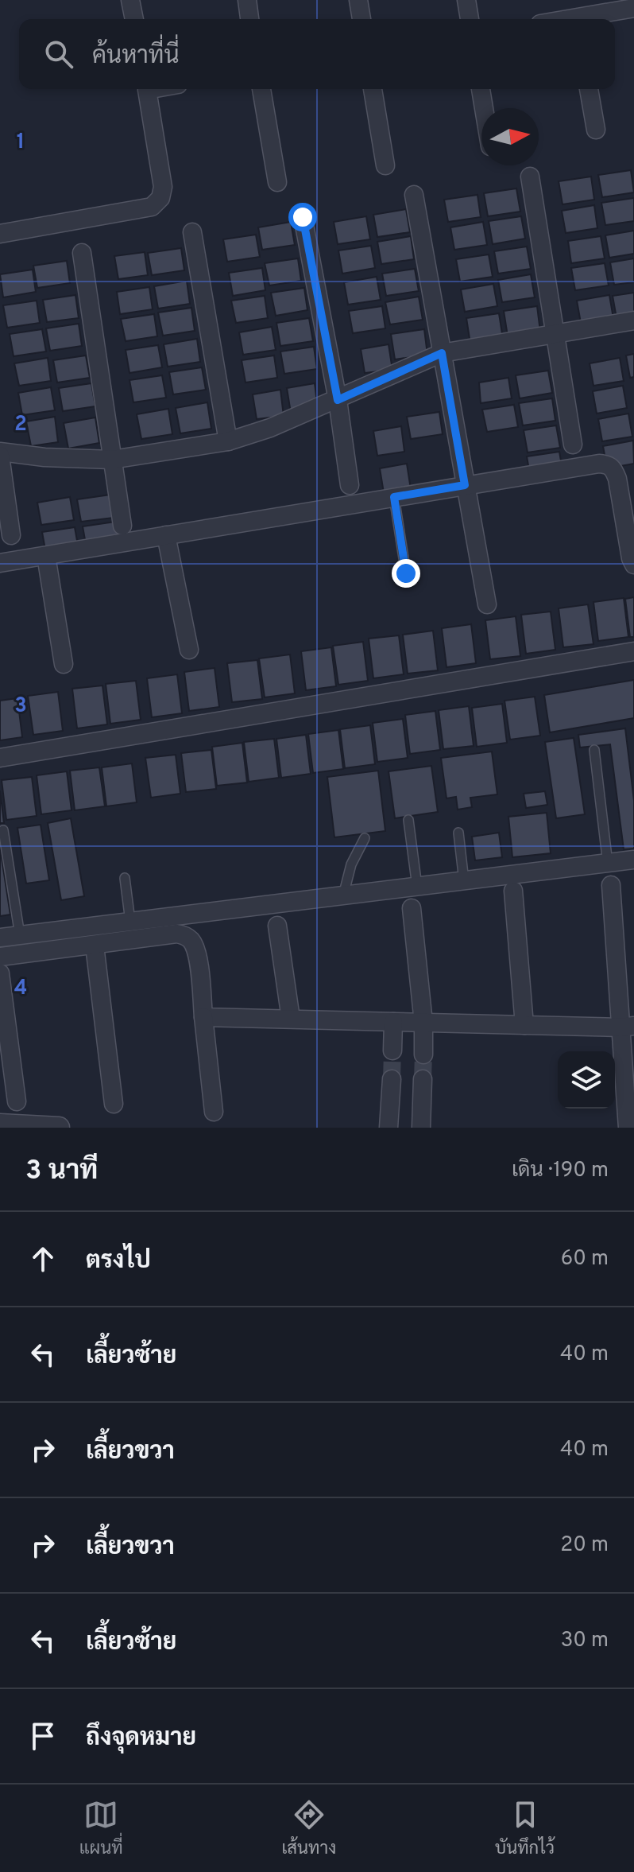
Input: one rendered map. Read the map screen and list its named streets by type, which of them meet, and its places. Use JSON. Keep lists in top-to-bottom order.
{
  "north": "right",
  "page": {
    "search": "ค้นหาที่นี่",
    "heading": ["3 นาที", "เดิน · 190 m"],
    "list": [
      ["ตรงไป", "60 m"],
      ["เลี้ยวซ้าย", "40 m"],
      ["เลี้ยวขวา", "40 m"],
      ["เลี้ยวขวา", "20 m"],
      ["เลี้ยวซ้าย", "30 m"],
      "ถึงจุดหมาย"
    ],
    "nav": ["แผนที่", "เส้นทาง", "บันทึกไว้"]
  },
  "grid": {
    "rows": [
      "1",
      "2",
      "3",
      "4"
    ]
  }
}
